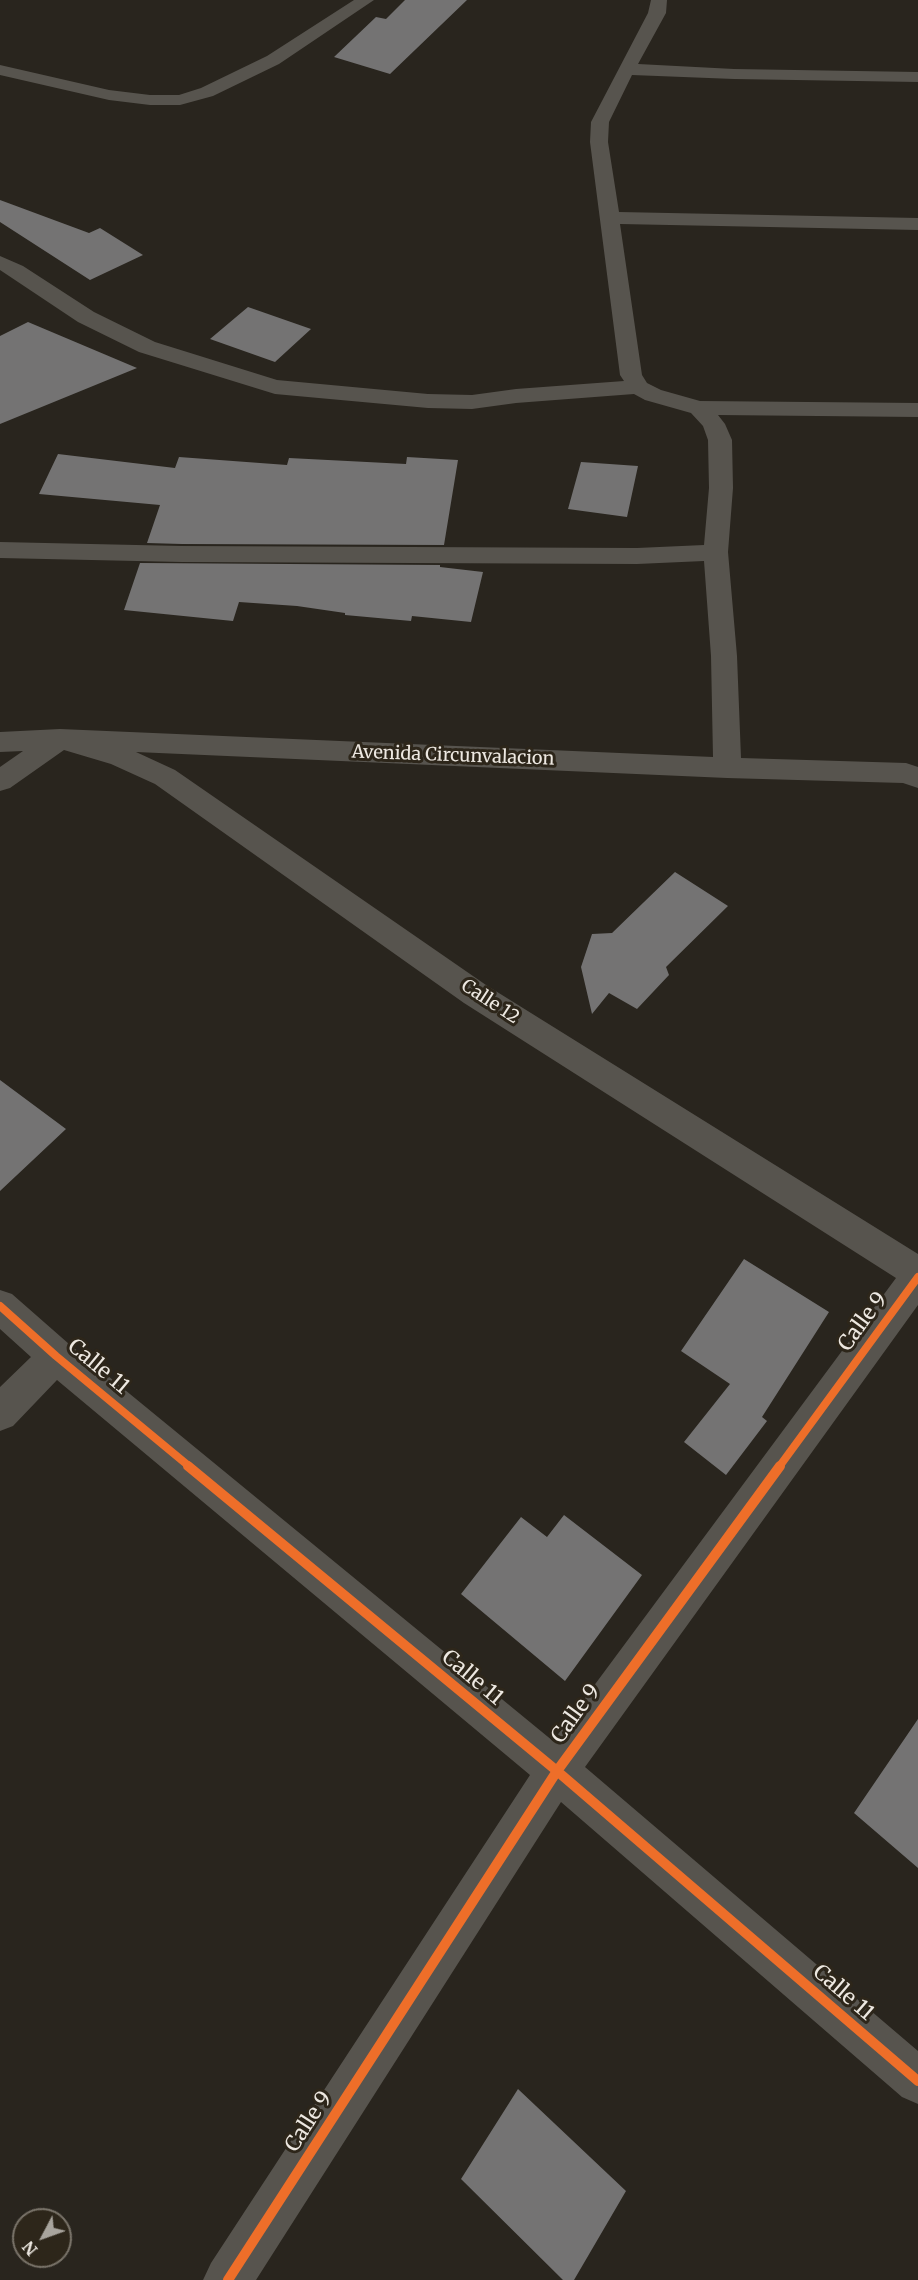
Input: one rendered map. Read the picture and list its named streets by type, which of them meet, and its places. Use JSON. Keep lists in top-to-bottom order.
{
  "streets": {
    "street": [
      "Avenida Circunvalacion",
      "Calle 12",
      "Calle 9",
      "Calle 11"
    ]
  },
  "crossings": [
    ["Avenida Circunvalacion", "Calle 12"],
    ["Calle 12", "Calle 9"],
    ["Calle 9", "Calle 11"]
  ],
  "north": "bottom left"
}
